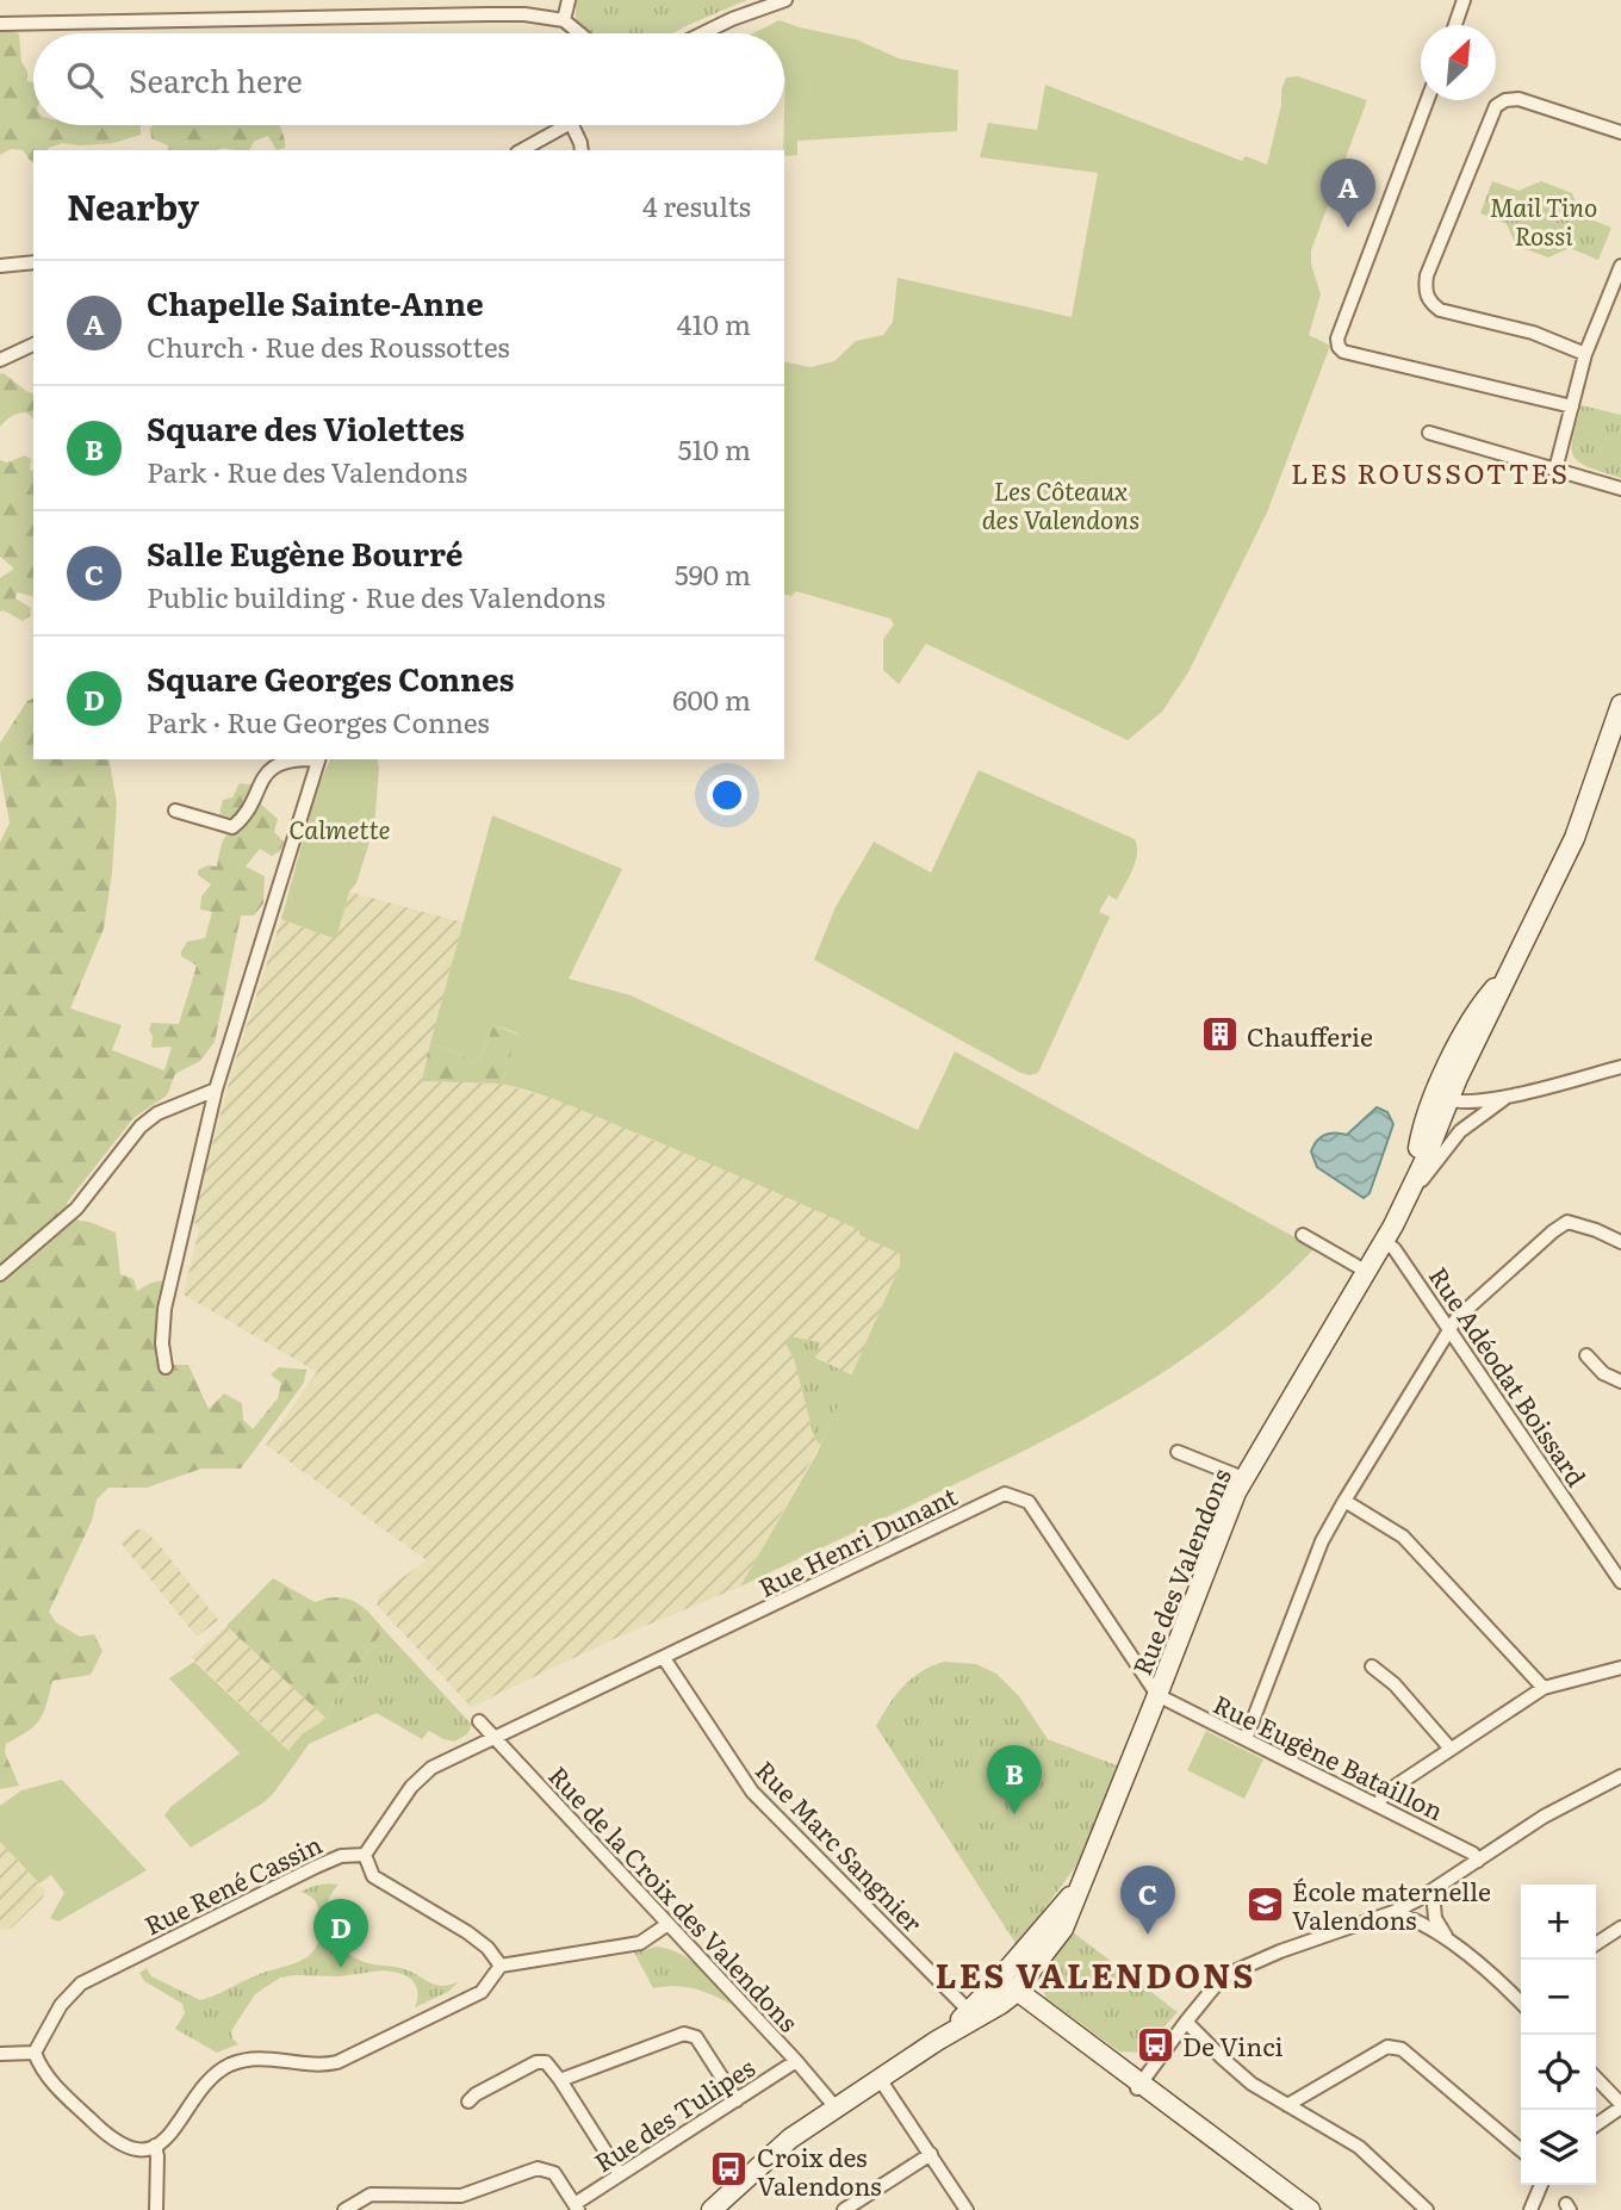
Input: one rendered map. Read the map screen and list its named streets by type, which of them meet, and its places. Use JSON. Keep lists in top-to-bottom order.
{
  "streets": {
    "main road": ["Rue des Valendons"],
    "street": [
      "Rue Adéodat Boissard",
      "Rue Henri Dunant",
      "Rue Eugène Bataillon",
      "Rue Marc Sangnier",
      "Rue René Cassin",
      "Rue de la Croix des Valendons",
      "Rue des Tulipes"
    ]
  },
  "crossings": [
    ["Rue Adéodat Boissard", "Rue des Valendons"],
    ["Rue Henri Dunant", "Rue des Valendons"],
    ["Rue Henri Dunant", "Rue Eugène Bataillon"],
    ["Rue Henri Dunant", "Rue Marc Sangnier"],
    ["Rue Henri Dunant", "Rue de la Croix des Valendons"],
    ["Rue des Valendons", "Rue Eugène Bataillon"],
    ["Rue de la Croix des Valendons", "Rue des Tulipes"]
  ],
  "districts": ["LES ROUSSOTTES", "LES VALENDONS"],
  "parks": ["Mail Tino Rossi", "Les Côteaux des Valendons", "Calmette"],
  "places": {
    "building": ["Chaufferie"],
    "school or university": ["École maternelle Valendons"],
    "bus stop": ["De Vinci", "Croix des Valendons"]
  },
  "north": "top right",
  "page": {
    "search": "Search here",
    "heading": ["Nearby", "4 results"],
    "pins": [
      "A",
      "B",
      "C",
      "D"
    ],
    "list": [
      {
        "mark": "A",
        "name": "Chapelle Sainte-Anne",
        "note": "Church · Rue des Roussottes",
        "value": "410 m"
      },
      {
        "mark": "B",
        "name": "Square des Violettes",
        "note": "Park · Rue des Valendons",
        "value": "510 m"
      },
      {
        "mark": "C",
        "name": "Salle Eugène Bourré",
        "note": "Public building · Rue des Valendons",
        "value": "590 m"
      },
      {
        "mark": "D",
        "name": "Square Georges Connes",
        "note": "Park · Rue Georges Connes",
        "value": "600 m"
      }
    ],
    "map_buttons": ["+", "−"]
  }
}
